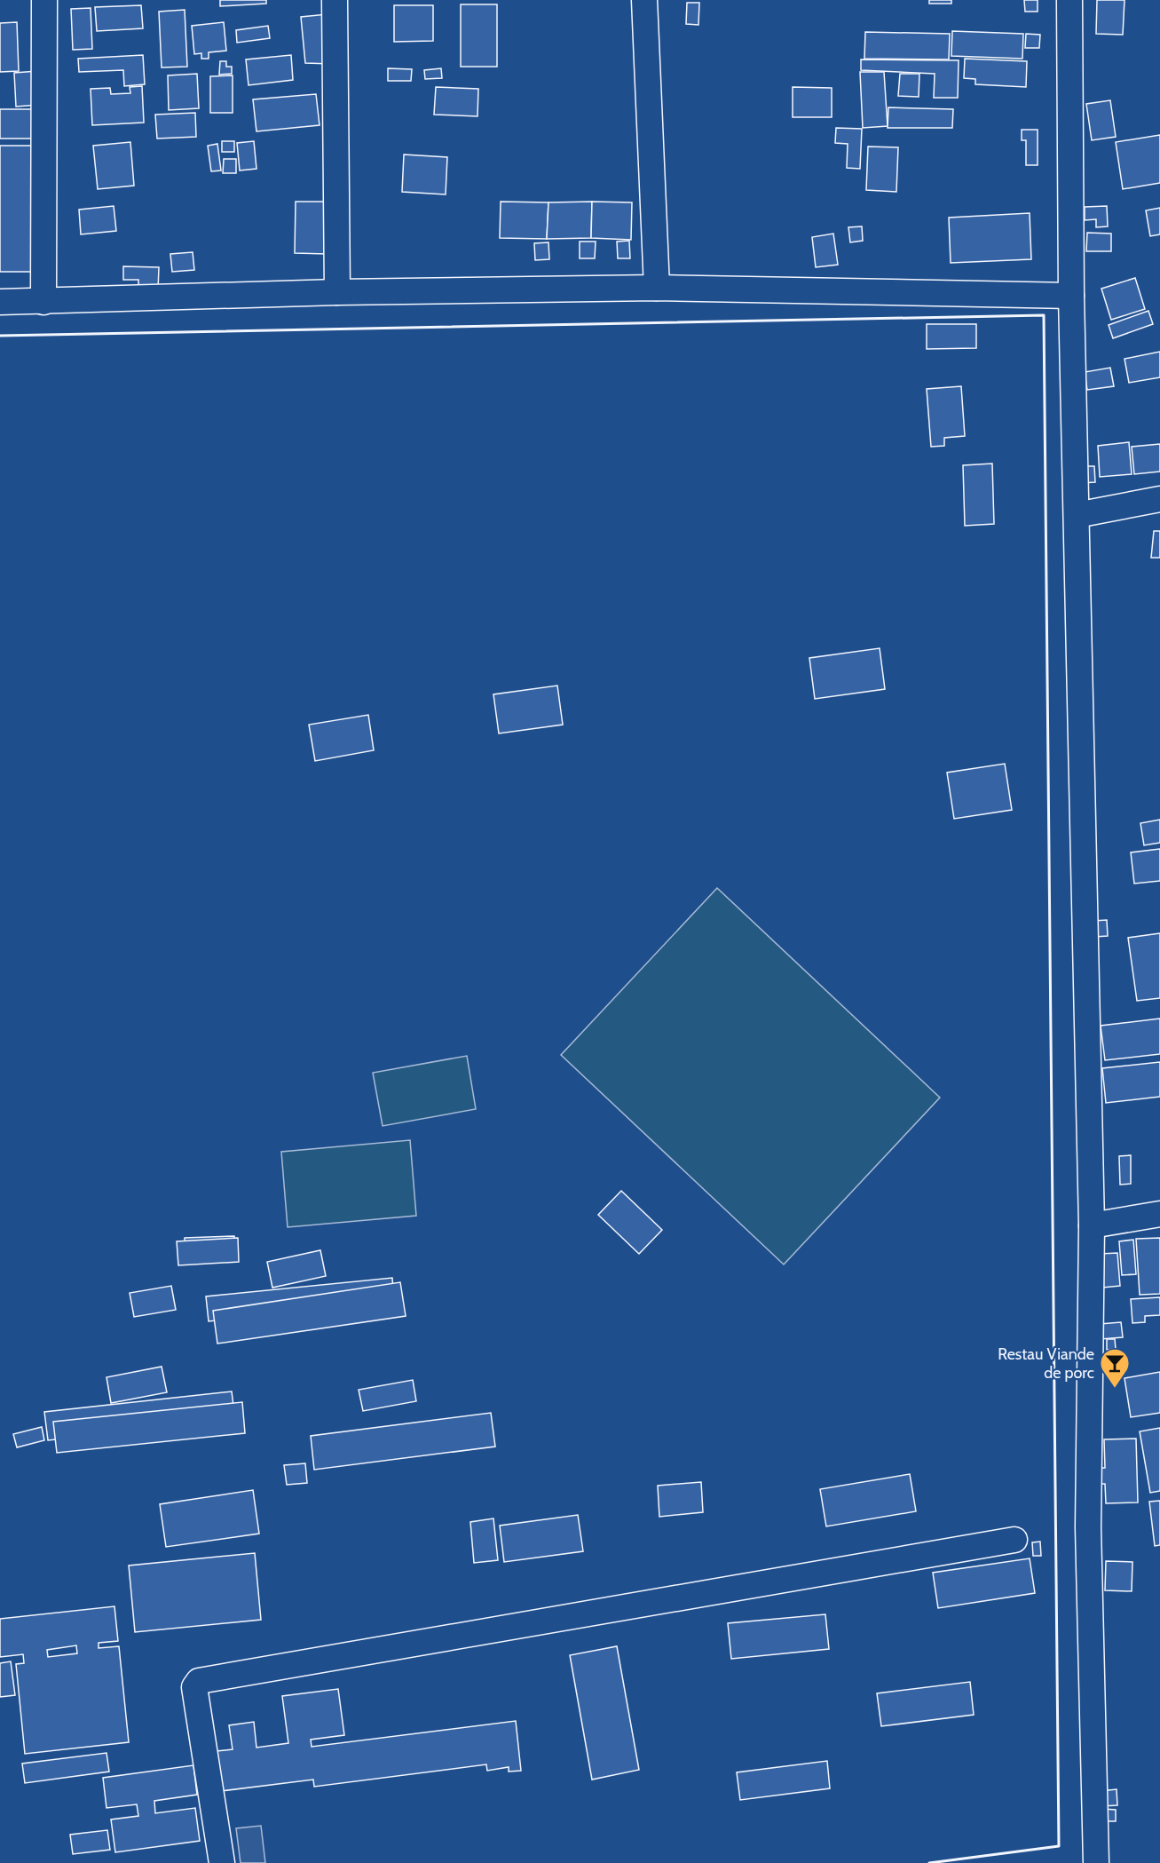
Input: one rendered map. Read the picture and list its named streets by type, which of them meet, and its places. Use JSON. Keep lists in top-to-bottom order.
{
  "places": {
    "bar": ["Restau Viande de porc"]
  }
}
